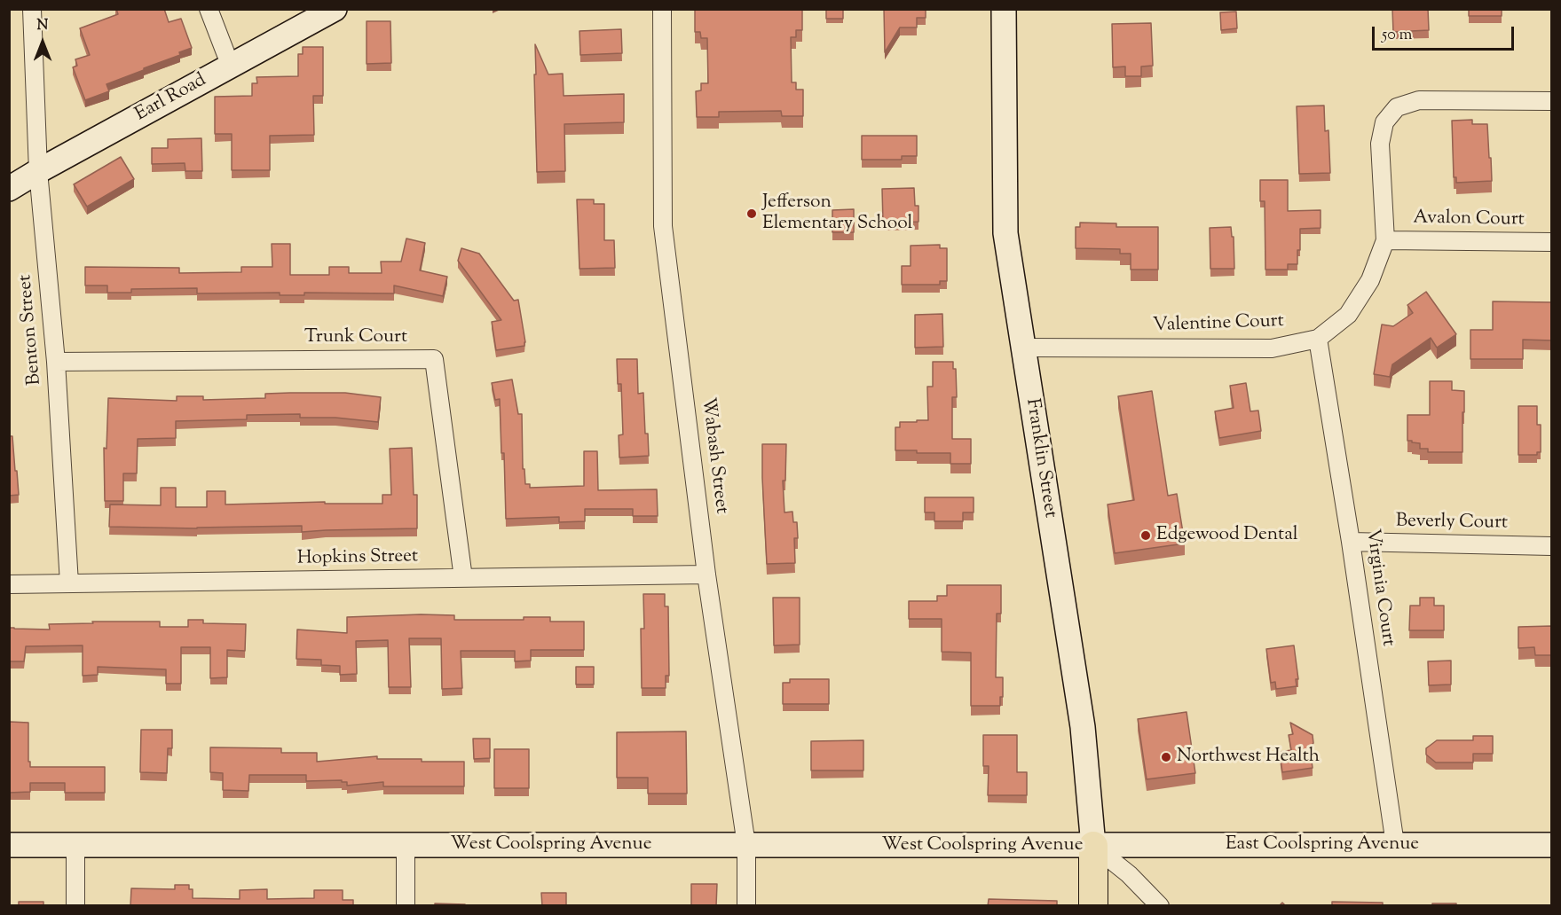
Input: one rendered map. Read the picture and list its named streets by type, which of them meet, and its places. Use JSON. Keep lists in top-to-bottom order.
{
  "streets": {
    "main road": ["Franklin Street"],
    "street": [
      "Earl Road",
      "Avalon Court",
      "Valentine Court",
      "Benton Street",
      "Trunk Court",
      "Wabash Street",
      "Beverly Court",
      "Hopkins Street",
      "Virginia Court",
      "West Coolspring Avenue",
      "East Coolspring Avenue"
    ]
  },
  "crossings": [
    ["Earl Road", "Benton Street"],
    ["Avalon Court", "Valentine Court"],
    ["Valentine Court", "Franklin Street"],
    ["Valentine Court", "Virginia Court"],
    ["Benton Street", "Trunk Court"],
    ["Benton Street", "Hopkins Street"],
    ["Trunk Court", "Hopkins Street"],
    ["Wabash Street", "Hopkins Street"],
    ["Wabash Street", "West Coolspring Avenue"],
    ["Franklin Street", "West Coolspring Avenue"],
    ["Franklin Street", "East Coolspring Avenue"],
    ["Beverly Court", "Virginia Court"],
    ["Virginia Court", "East Coolspring Avenue"],
    ["West Coolspring Avenue", "East Coolspring Avenue"]
  ],
  "places": ["Jefferson Elementary School", "Edgewood Dental", "Northwest Health"],
  "scale_bar": "50 m",
  "north": "top"
}
